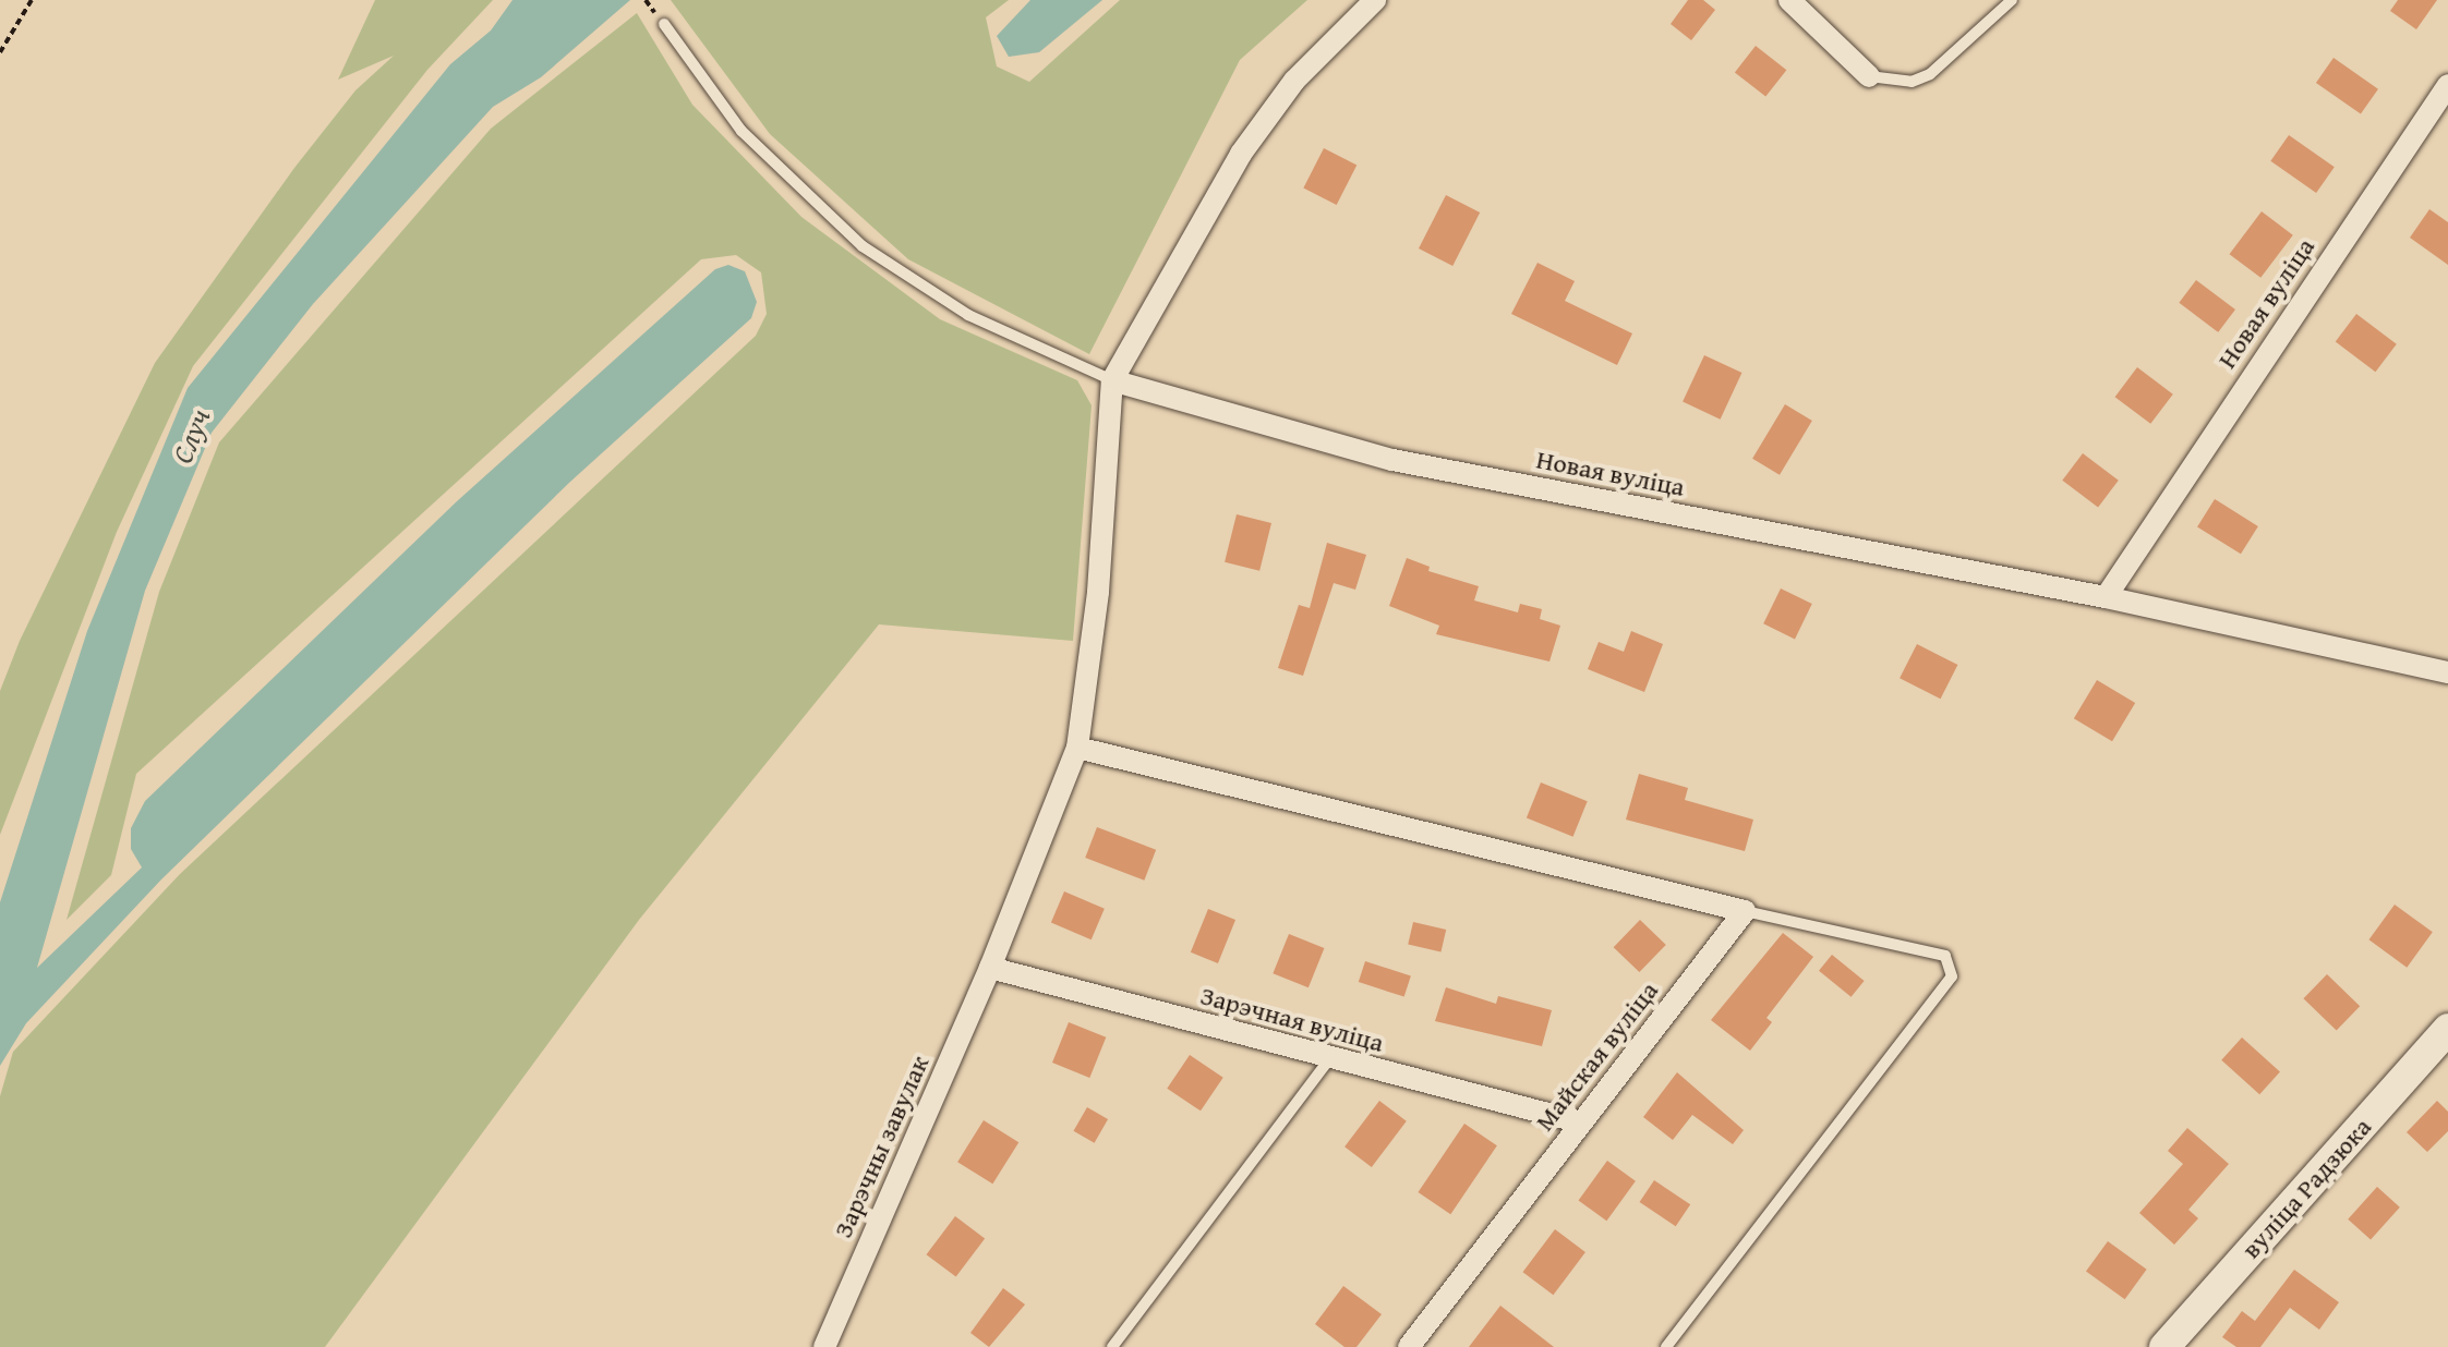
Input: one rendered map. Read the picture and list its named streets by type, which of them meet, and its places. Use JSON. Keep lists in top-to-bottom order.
{
  "streets": {
    "main road": ["вуліца Радзюка"],
    "street": [
      "Новая вуліца",
      "Зарэчная вуліца",
      "Майская вуліца",
      "Зарэчны завулак"
    ]
  },
  "crossings": [
    ["Новая вуліца", "Зарэчны завулак"],
    ["Зарэчная вуліца", "Майская вуліца"],
    ["Зарэчная вуліца", "Зарэчны завулак"]
  ],
  "water": ["Случ"]
}
